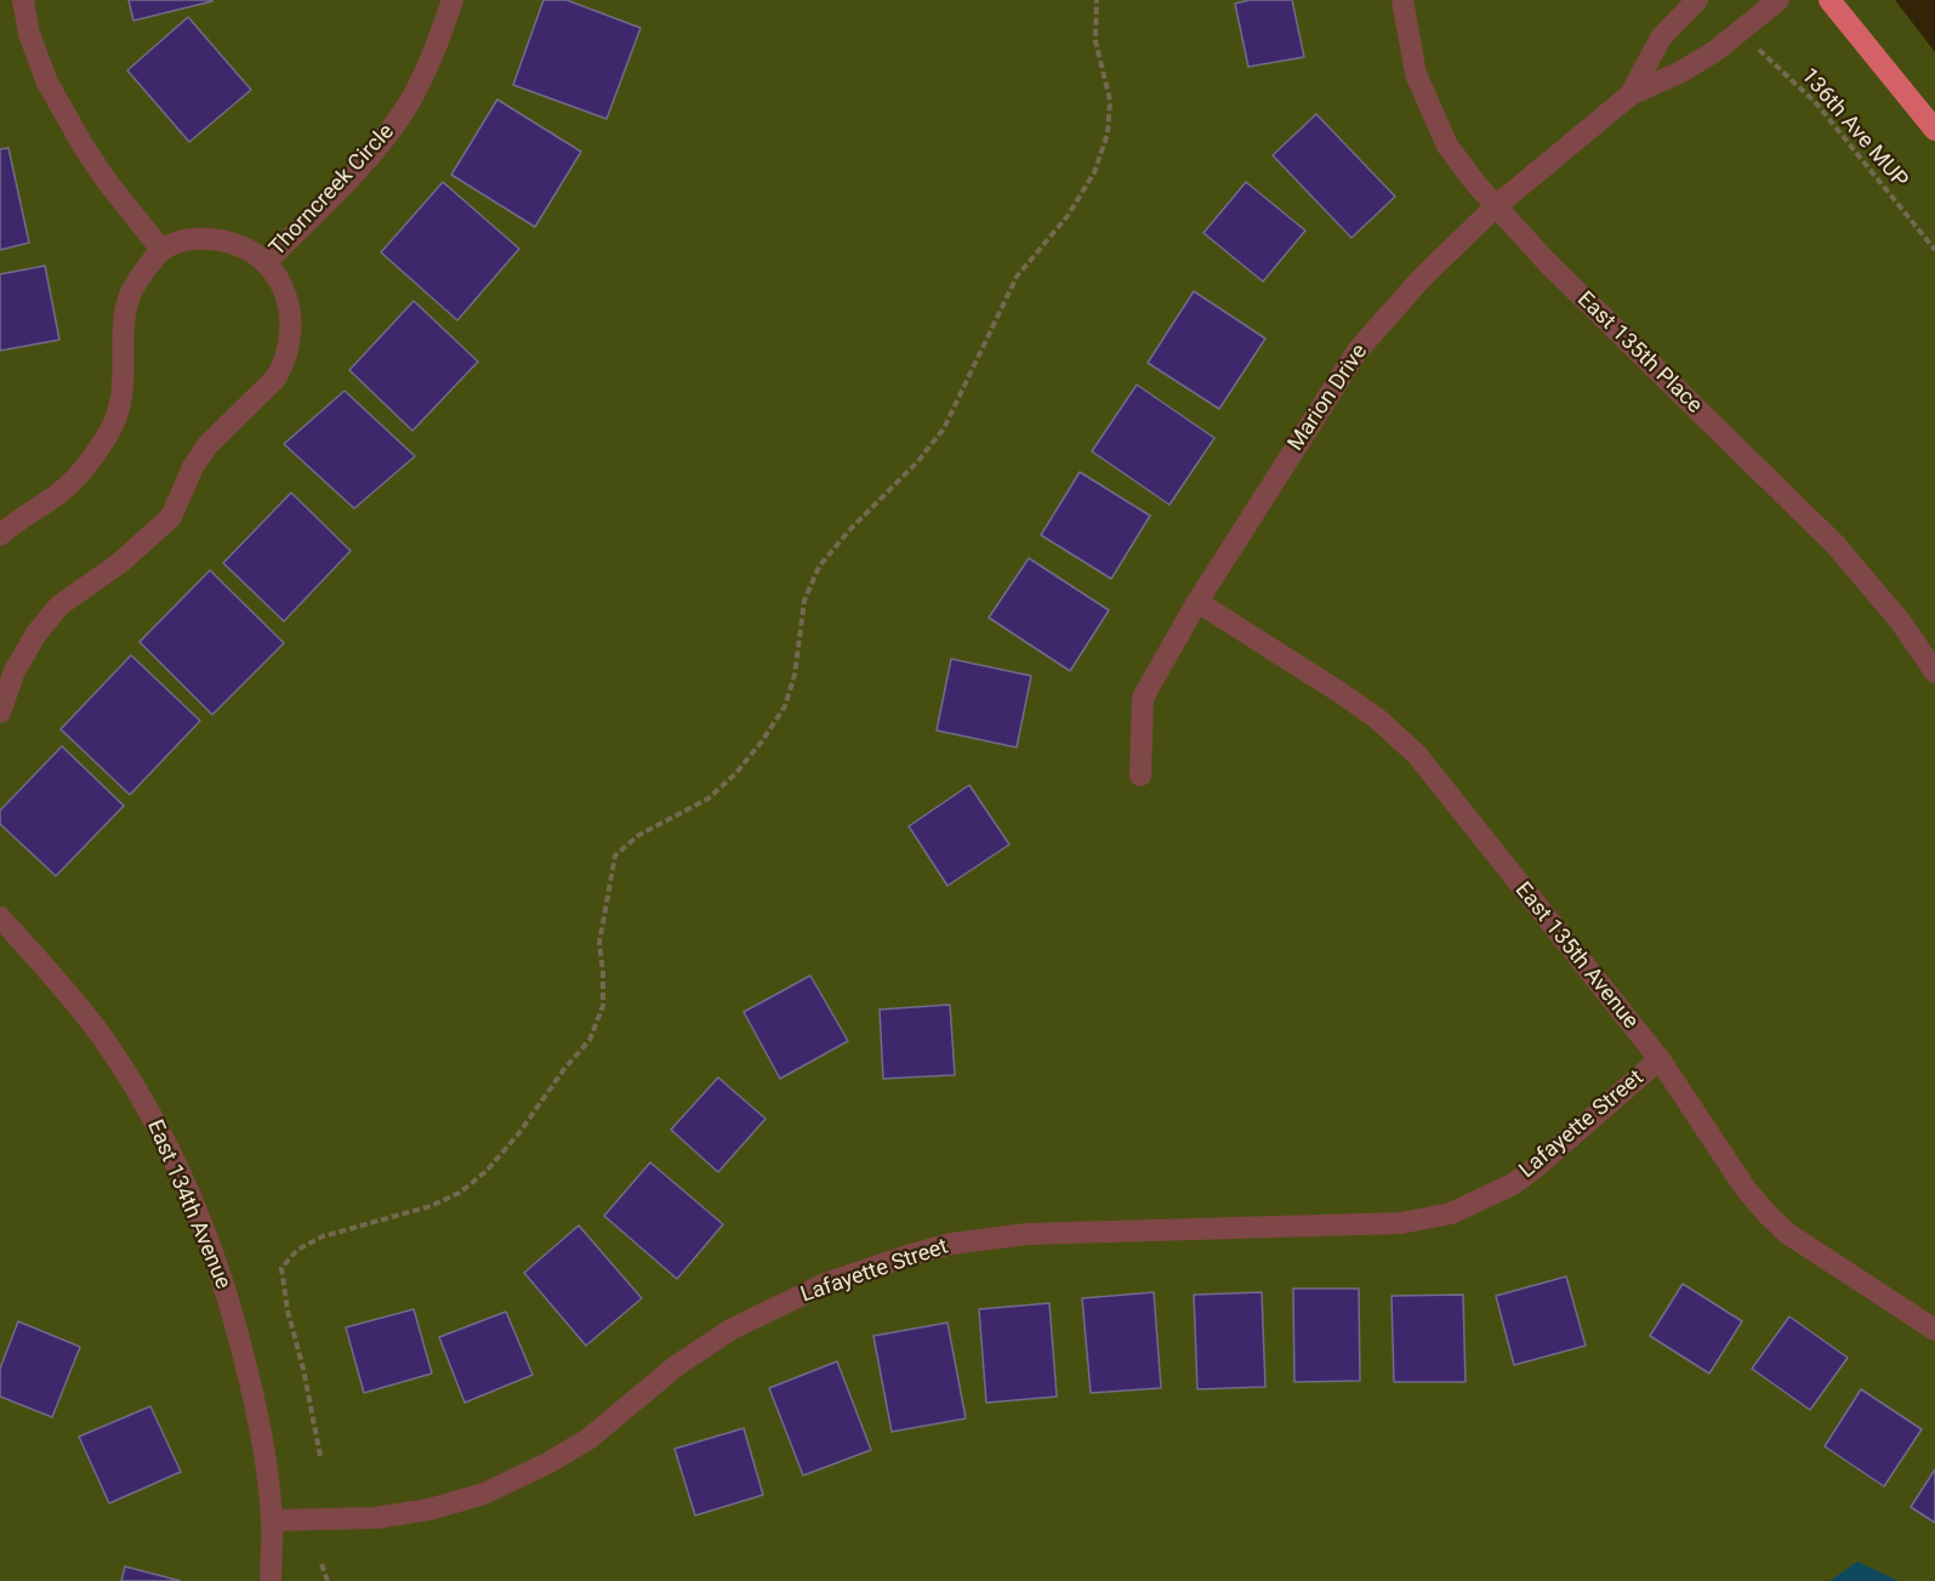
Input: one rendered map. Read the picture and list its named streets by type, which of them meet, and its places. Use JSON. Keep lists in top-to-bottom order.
{
  "streets": {
    "street": [
      "Thorncreek Circle",
      "East 135th Place",
      "Marion Drive",
      "East 135th Avenue",
      "Lafayette Street",
      "East 134th Avenue"
    ],
    "path": ["136th Ave MUP"]
  },
  "crossings": [
    ["136th Ave MUP", "Marion Drive"],
    ["East 135th Place", "Marion Drive"],
    ["Marion Drive", "East 135th Avenue"],
    ["East 135th Avenue", "Lafayette Street"],
    ["Lafayette Street", "East 134th Avenue"]
  ]
}
